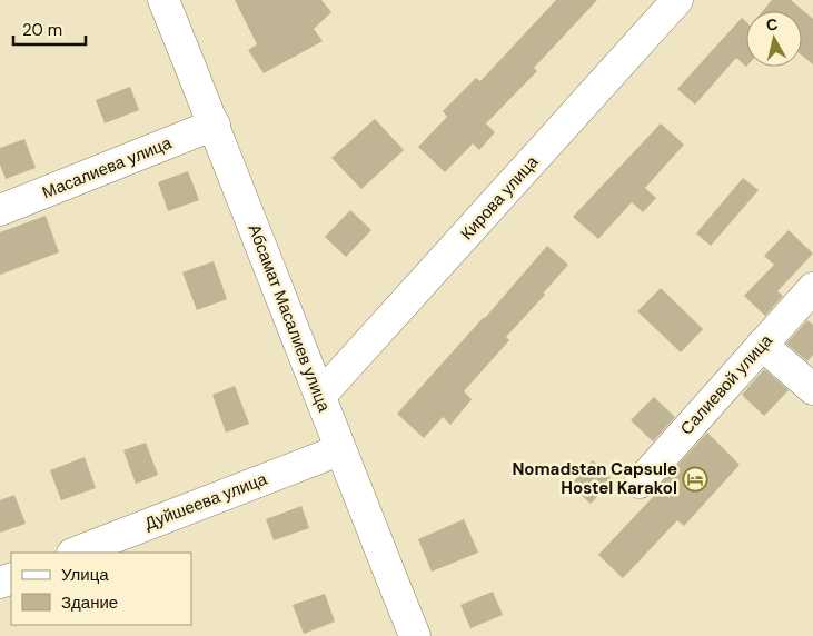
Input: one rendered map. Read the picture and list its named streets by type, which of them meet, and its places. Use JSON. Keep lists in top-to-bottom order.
{
  "streets": {
    "street": [
      "Масалиева улица",
      "Кирова улица",
      "Абсамат Масалиев улица",
      "Салиевой улица",
      "Дуйшеева улица"
    ]
  },
  "crossings": [
    ["Масалиева улица", "Абсамат Масалиев улица"],
    ["Кирова улица", "Абсамат Масалиев улица"],
    ["Абсамат Масалиев улица", "Дуйшеева улица"]
  ],
  "places": {
    "hotel": ["Nomadstan Capsule Hostel Karakol"]
  },
  "legend": ["Улица", "Здание"],
  "scale_bar": "20 m",
  "north": "top"
}
